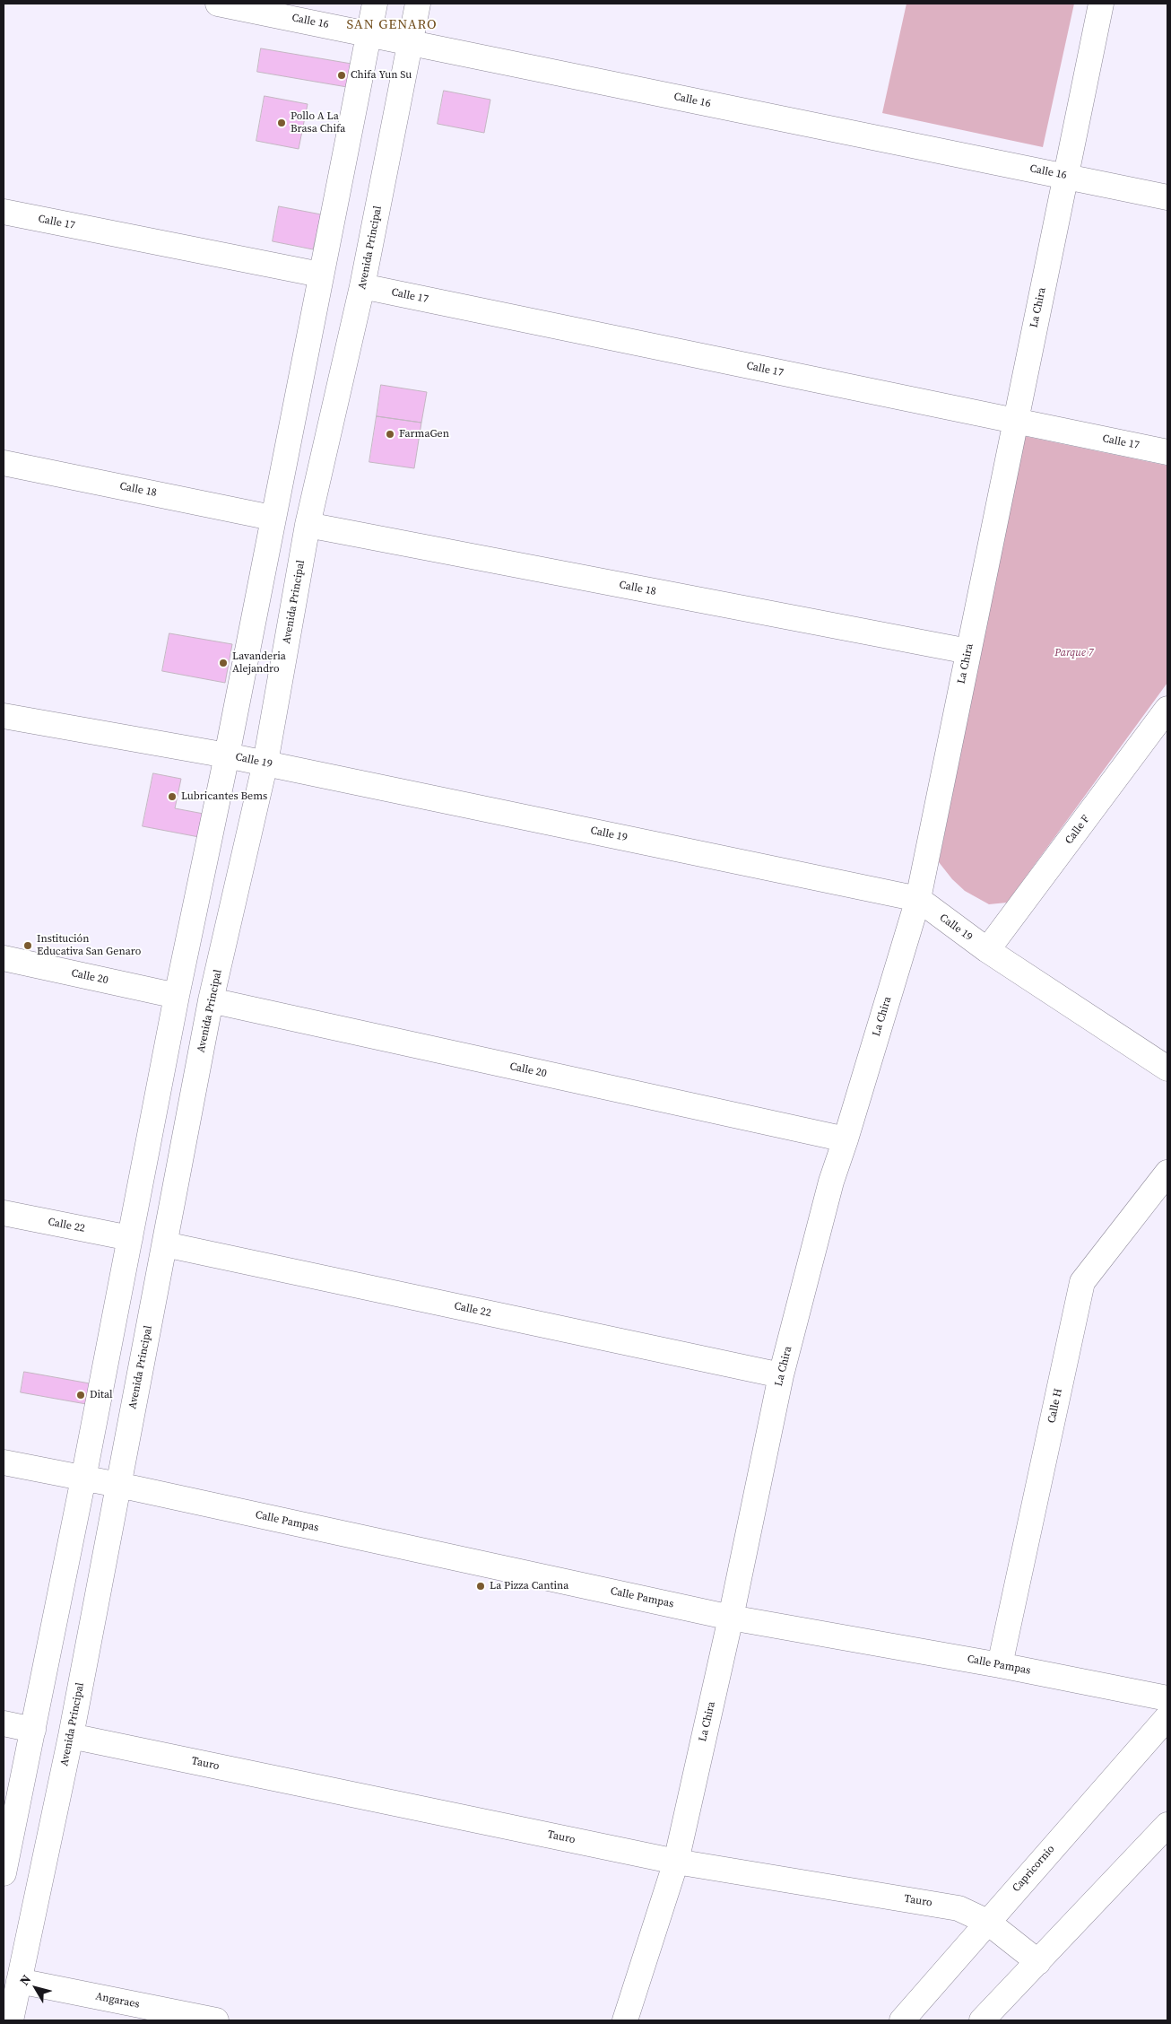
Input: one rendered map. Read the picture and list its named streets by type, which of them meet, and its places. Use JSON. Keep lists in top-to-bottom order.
{
  "streets": {
    "street": [
      "Calle 16",
      "Calle 17",
      "Avenida Principal",
      "La Chira",
      "Calle 18",
      "Calle 19",
      "Calle F",
      "Calle 20",
      "Calle 22",
      "Calle H",
      "Calle Pampas",
      "Tauro",
      "Capricornio",
      "Angaraes"
    ]
  },
  "crossings": [
    ["Calle 16", "Avenida Principal"],
    ["Calle 16", "La Chira"],
    ["Calle 17", "Avenida Principal"],
    ["Calle 17", "La Chira"],
    ["Avenida Principal", "Calle 18"],
    ["Avenida Principal", "Calle 19"],
    ["Avenida Principal", "Calle 20"],
    ["Avenida Principal", "Calle 22"],
    ["Avenida Principal", "Calle Pampas"],
    ["Avenida Principal", "Tauro"],
    ["Avenida Principal", "Angaraes"],
    ["La Chira", "Calle 18"],
    ["La Chira", "Calle 19"],
    ["La Chira", "Calle 20"],
    ["La Chira", "Calle 22"],
    ["La Chira", "Calle Pampas"],
    ["La Chira", "Tauro"],
    ["Calle 19", "Calle F"],
    ["Calle H", "Calle Pampas"],
    ["Tauro", "Capricornio"]
  ],
  "districts": ["SAN GENARO"],
  "parks": ["Parque 7"],
  "places": [
    "Chifa Yun Su",
    "Pollo A La Brasa Chifa",
    "FarmaGen",
    "Lavanderia Alejandro",
    "Lubricantes Bems",
    "Institución Educativa San Genaro",
    "Dital",
    "La Pizza Cantina"
  ],
  "north": "top left"
}
